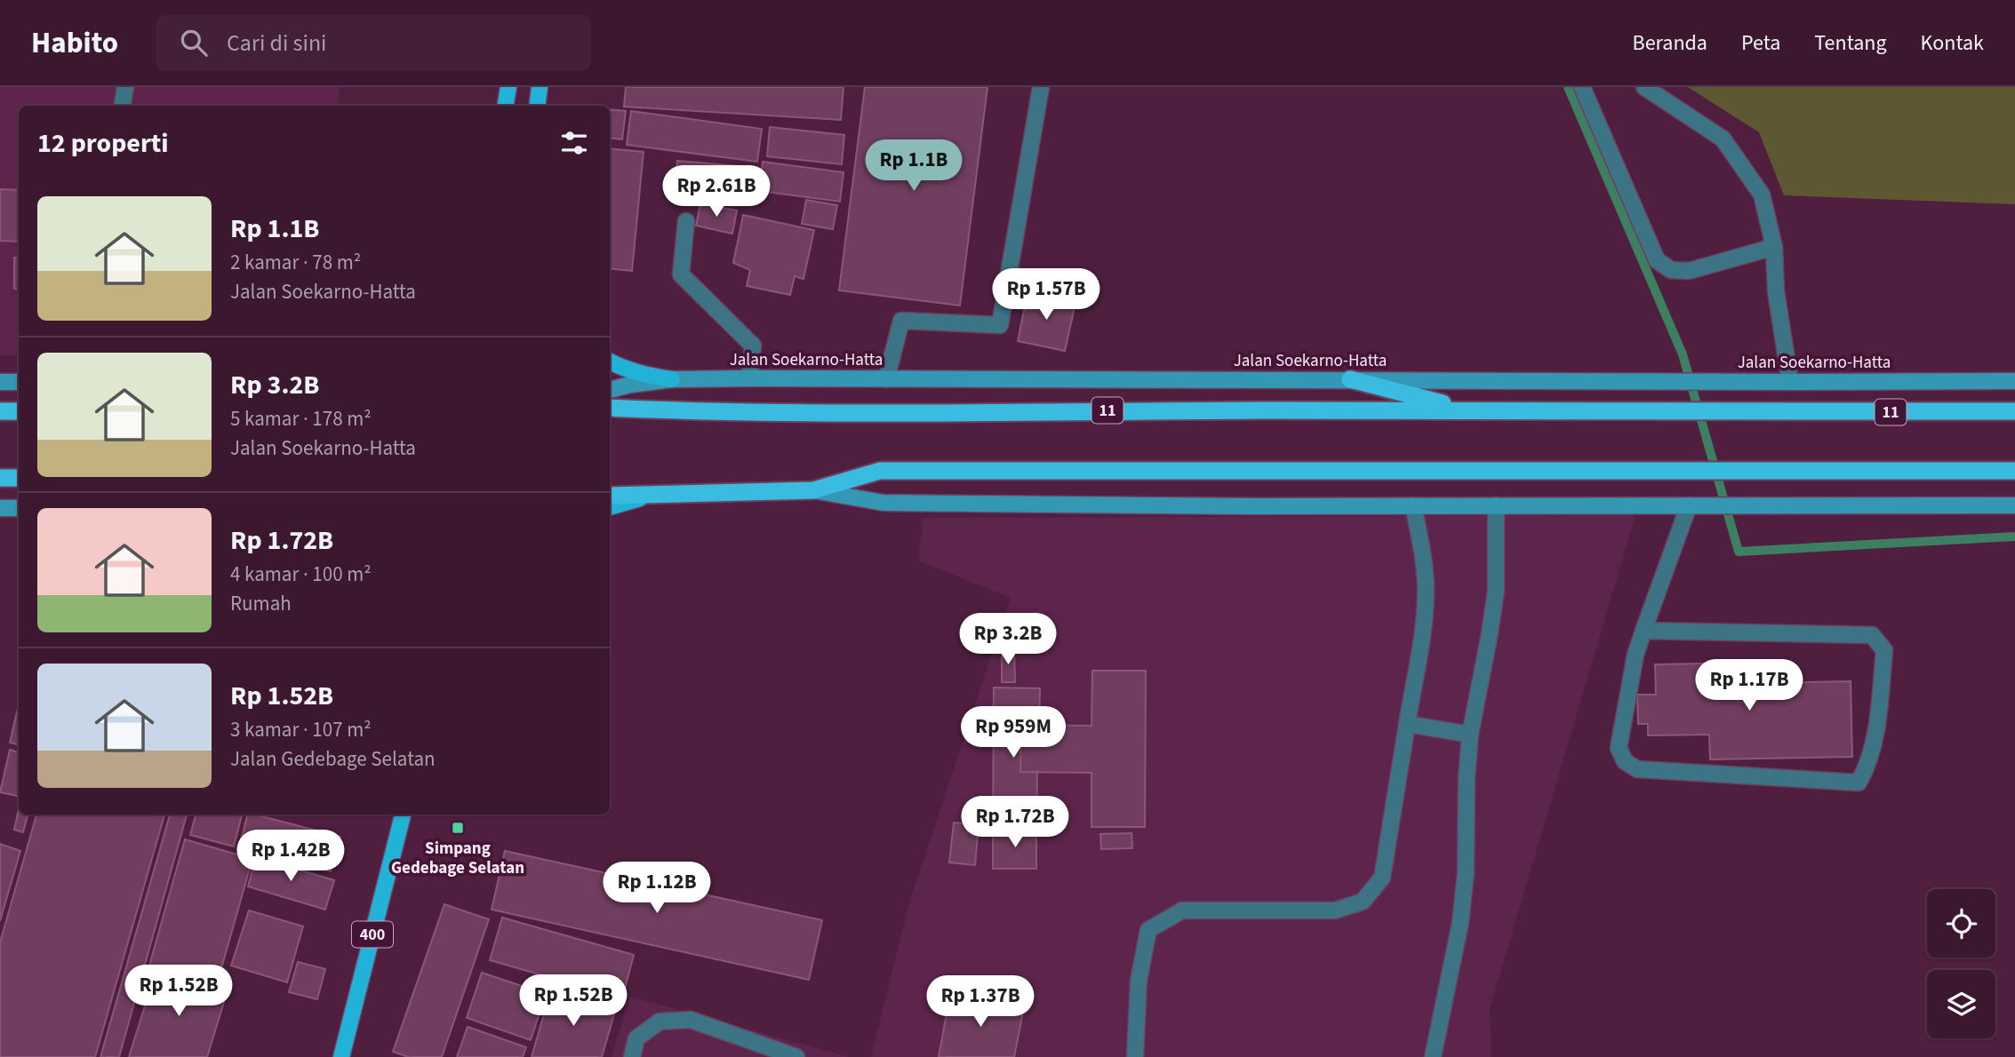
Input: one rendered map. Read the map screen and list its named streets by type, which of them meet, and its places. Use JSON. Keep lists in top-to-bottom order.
{
  "streets": {
    "highway": ["11"],
    "main road": ["Jalan Soekarno-Hatta", "400"]
  },
  "places": {
    "transit": ["Simpang Gedebage Selatan"]
  },
  "page": {
    "header": "Habito",
    "search": "Cari di sini",
    "nav": [
      "Beranda",
      "Peta",
      "Tentang",
      "Kontak"
    ],
    "heading": "12 properti",
    "price": [
      "Rp 1.1B",
      "Rp 2.61B",
      "Rp 1.57B",
      "Rp 3.2B",
      "Rp 1.17B",
      "Rp 959M",
      "Rp 1.72B",
      "Rp 1.42B",
      "Rp 1.12B",
      "Rp 1.52B",
      "Rp 1.52B",
      "Rp 1.37B"
    ],
    "list": [
      {
        "name": "Rp 1.1B",
        "note": "2 kamar · 78 m² · Jalan Soekarno-Hatta"
      },
      {
        "name": "Rp 3.2B",
        "note": "5 kamar · 178 m² · Jalan Soekarno-Hatta"
      },
      {
        "name": "Rp 1.72B",
        "note": "4 kamar · 100 m² · Rumah"
      },
      {
        "name": "Rp 1.52B",
        "note": "3 kamar · 107 m² · Jalan Gedebage Selatan"
      }
    ]
  }
}
